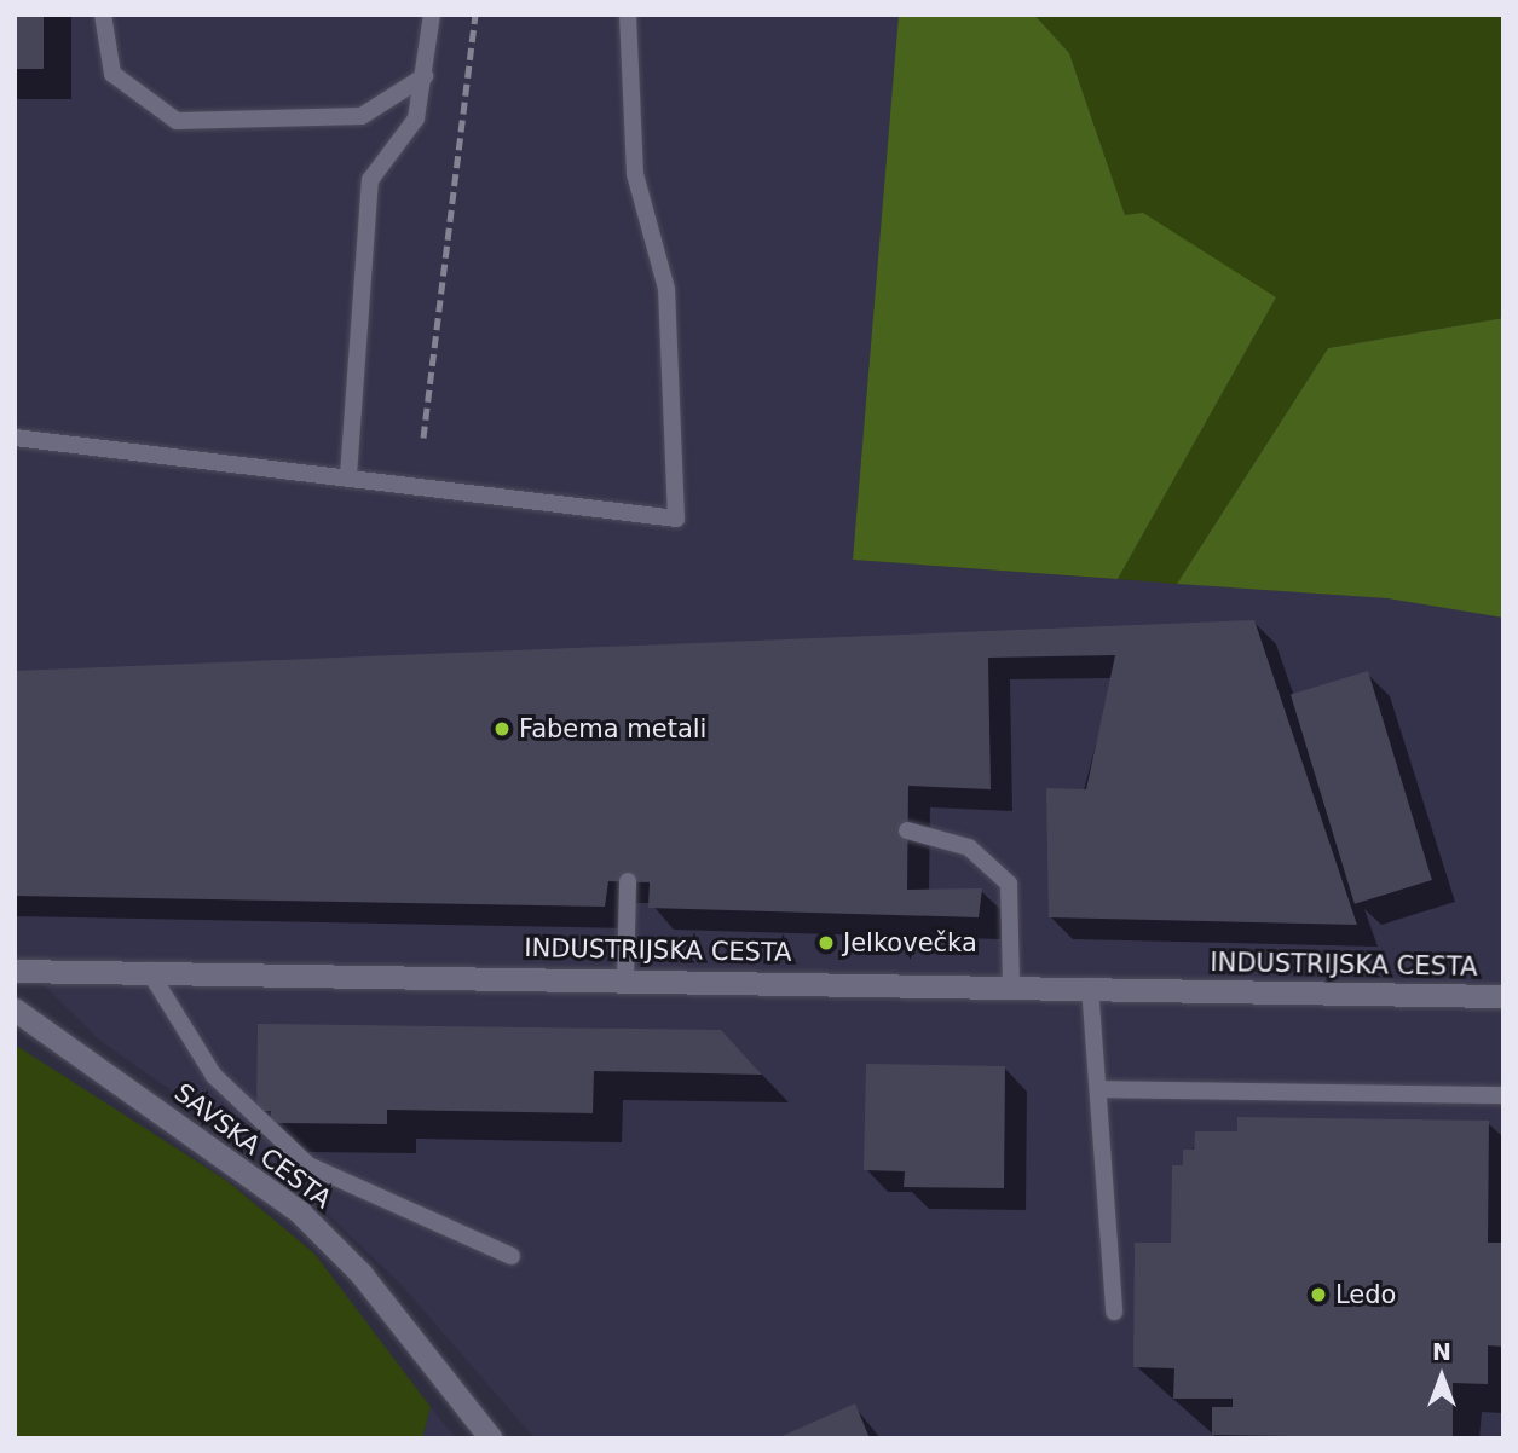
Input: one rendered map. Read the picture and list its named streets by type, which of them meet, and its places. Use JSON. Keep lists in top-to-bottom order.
{
  "streets": {
    "street": ["INDUSTRIJSKA CESTA", "SAVSKA CESTA"]
  },
  "places": ["Fabema metali", "Jelkovečka", "Ledo"],
  "north": "top"
}
